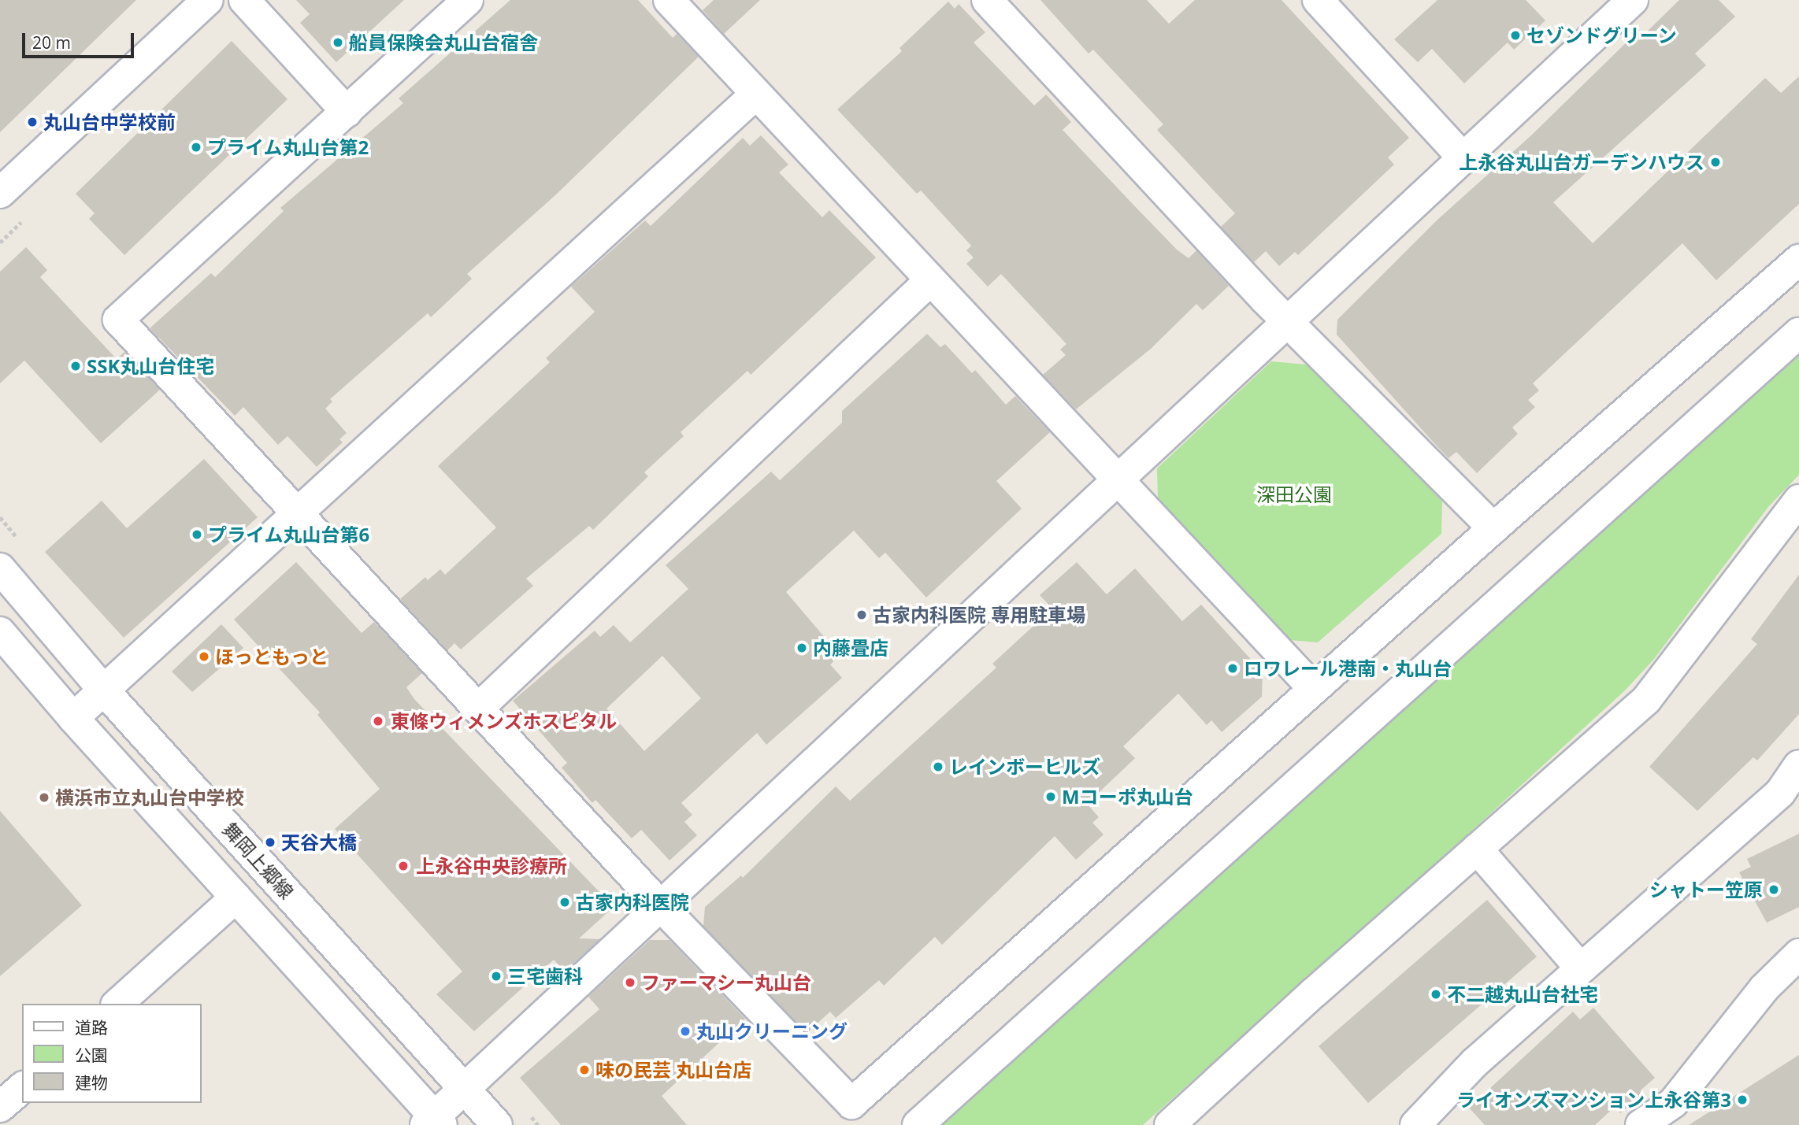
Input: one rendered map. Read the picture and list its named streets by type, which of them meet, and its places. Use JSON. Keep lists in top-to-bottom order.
{
  "streets": {
    "street": ["舞岡上郷線"]
  },
  "parks": ["深田公園"],
  "places": [
    "セゾンドグリーン",
    "船員保険会丸山台宿舎",
    "丸山台中学校前",
    "プライム丸山台第2",
    "上永谷丸山台ガーデンハウス",
    "SSK丸山台住宅",
    "プライム丸山台第6",
    "古家内科医院 専用駐車場",
    "内藤畳店",
    "ほっともっと",
    "ロワレール港南・丸山台",
    "東條ウィメンズホスピタル",
    "レインボーヒルズ",
    "Mコーポ丸山台",
    "横浜市立丸山台中学校",
    "天谷大橋",
    "上永谷中央診療所",
    "シャトー笠原",
    "古家内科医院",
    "三宅歯科",
    "ファーマシー丸山台",
    "不二越丸山台社宅",
    "丸山クリーニング",
    "味の民芸 丸山台店",
    "ライオンズマンション上永谷第3"
  ],
  "legend": ["道路", "公園", "建物"],
  "scale_bar": "20 m"
}
